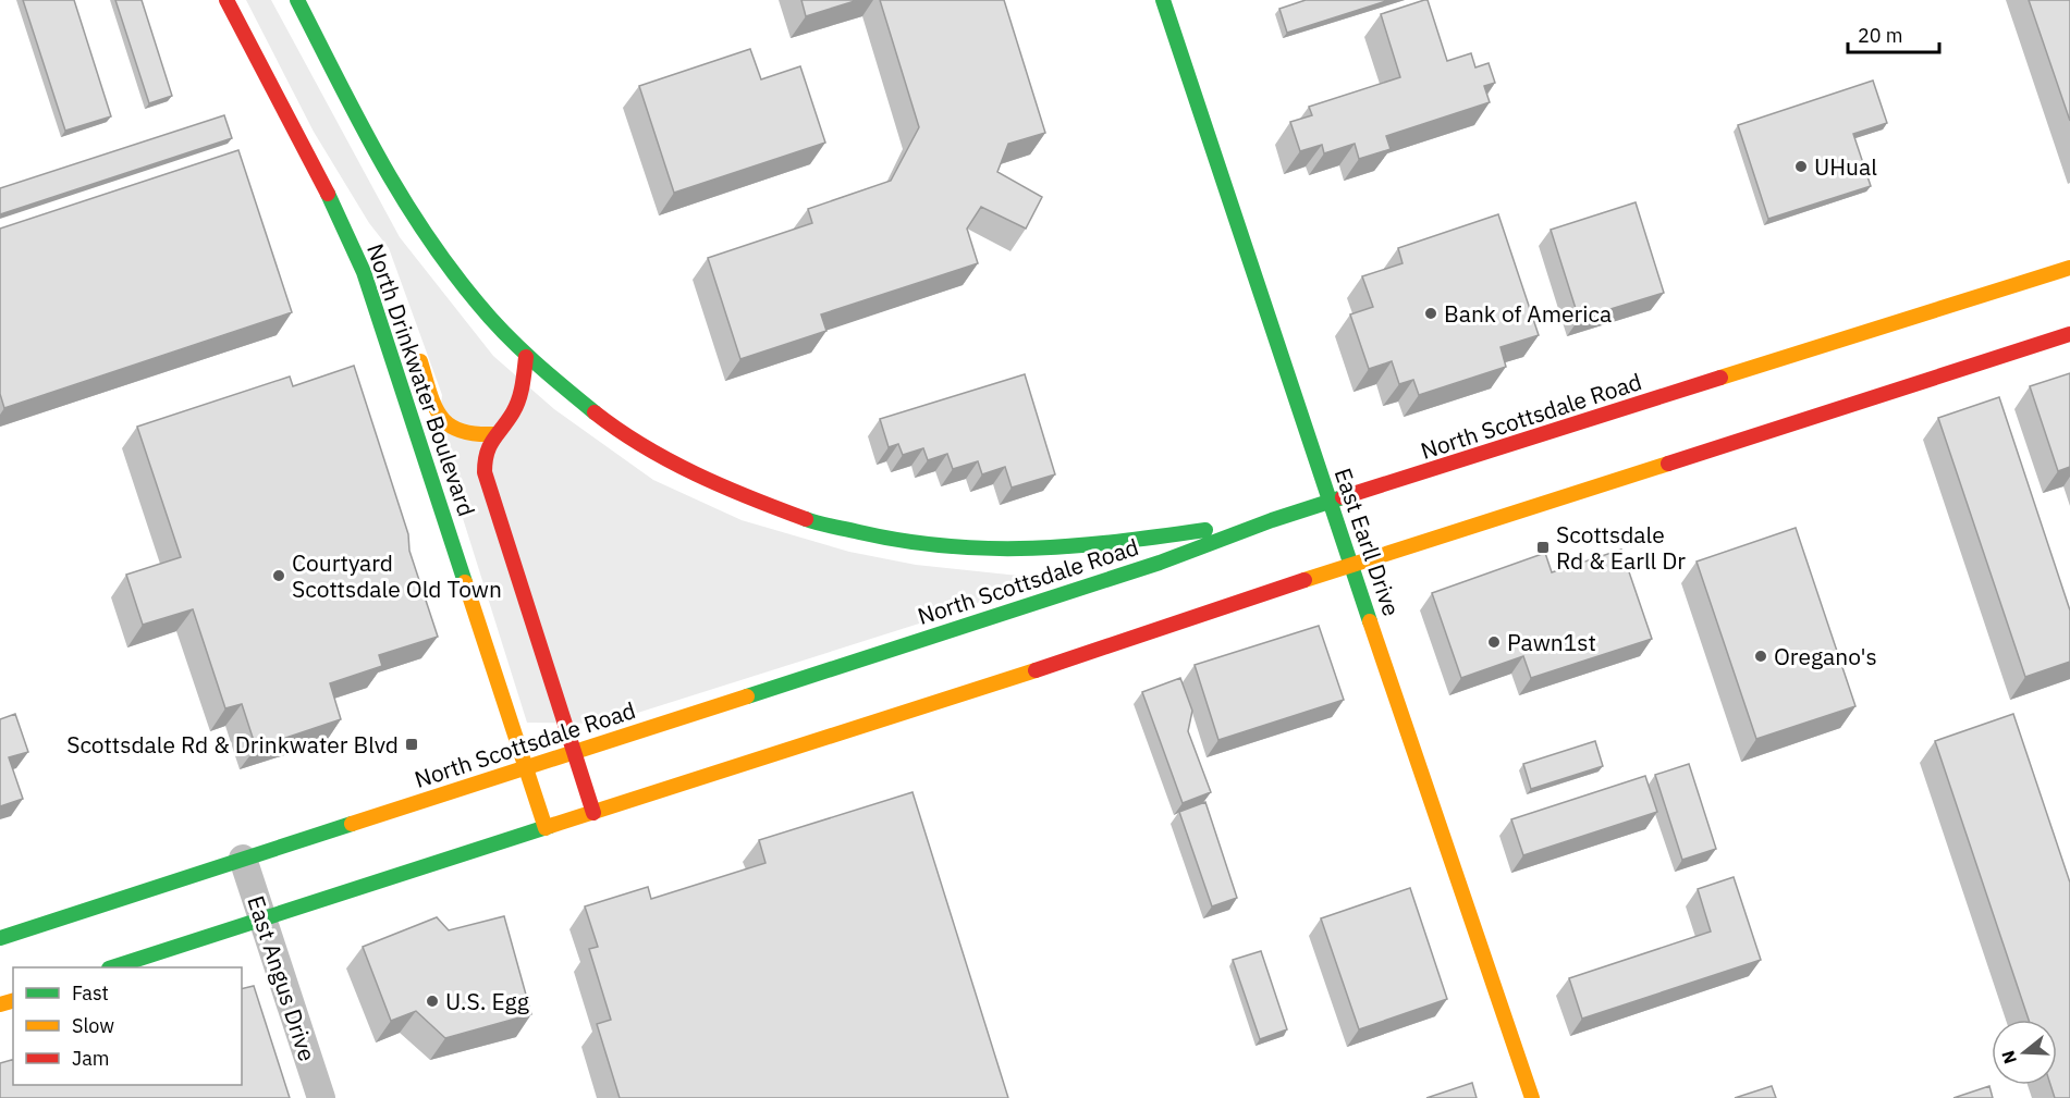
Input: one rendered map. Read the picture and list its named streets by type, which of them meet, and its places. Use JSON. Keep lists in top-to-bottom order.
{
  "streets": {
    "main road": ["North Drinkwater Boulevard", "North Scottsdale Road", "East Earll Drive"],
    "street": ["East Angus Drive"]
  },
  "crossings": [
    ["North Drinkwater Boulevard", "North Scottsdale Road"],
    ["North Scottsdale Road", "East Earll Drive"],
    ["North Scottsdale Road", "East Angus Drive"]
  ],
  "places": {
    "other": [
      "UHual",
      "Bank of America",
      "Courtyard Scottsdale Old Town",
      "Pawn1st",
      "Oregano's",
      "U.S. Egg"
    ],
    "transit": ["Scottsdale Rd & Earll Dr", "Scottsdale Rd & Drinkwater Blvd"]
  },
  "legend": ["Fast", "Slow", "Jam"],
  "scale_bar": "20 m",
  "north": "left"
}
